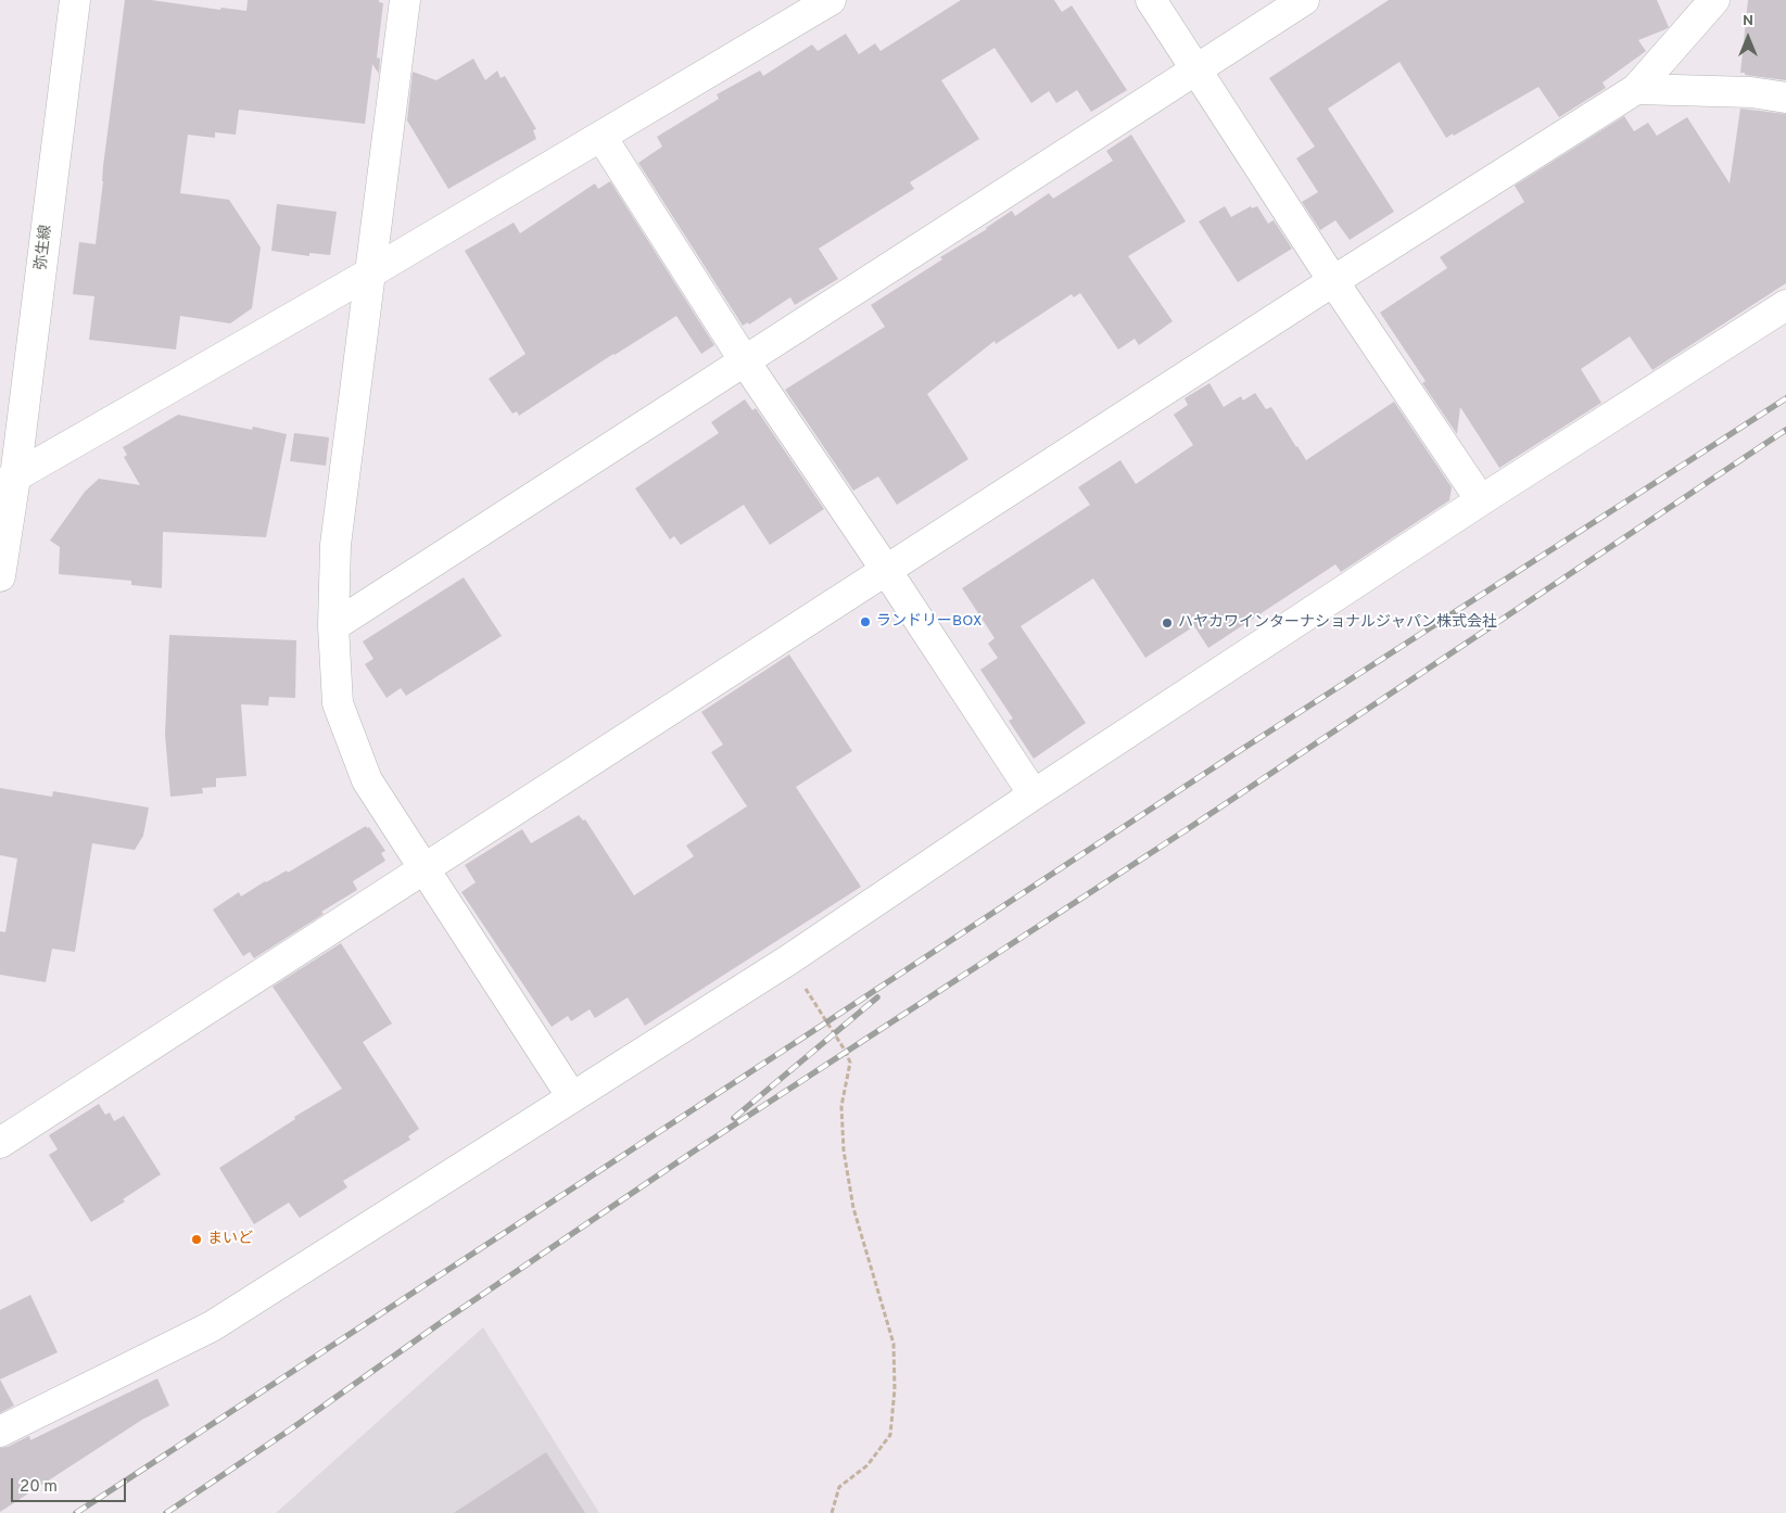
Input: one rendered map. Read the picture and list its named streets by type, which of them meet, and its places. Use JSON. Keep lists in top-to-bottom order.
{
  "streets": {
    "street": ["弥生線"]
  },
  "places": ["ランドリーBOX", "ハヤカワインターナショナルジャパン株式会社", "まいど"],
  "scale_bar": "20 m",
  "north": "top"
}
